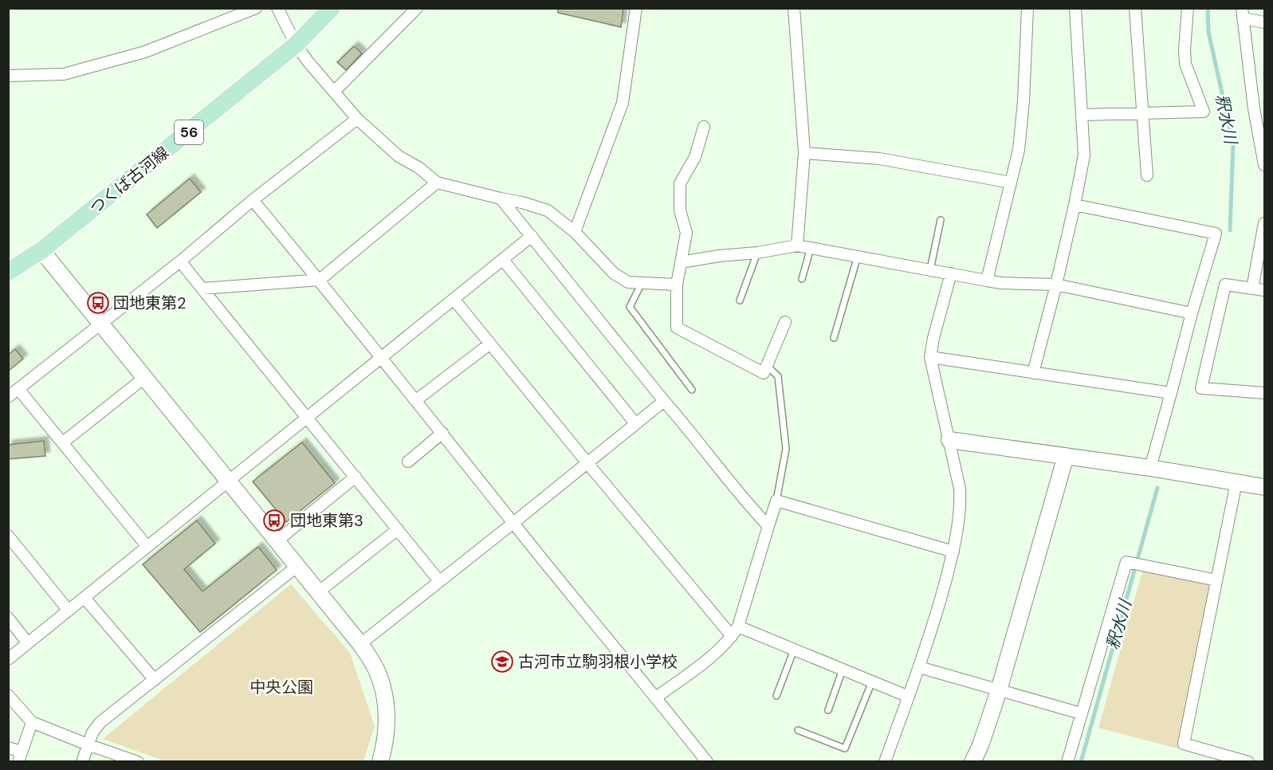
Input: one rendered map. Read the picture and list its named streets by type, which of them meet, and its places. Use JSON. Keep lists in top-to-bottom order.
{
  "streets": {
    "main road": ["56", "つくば古河線"]
  },
  "water": ["釈水川"],
  "parks": ["中央公園"],
  "places": {
    "bus stop": ["団地東第2", "団地東第3"],
    "school or university": ["古河市立駒羽根小学校"]
  }
}
